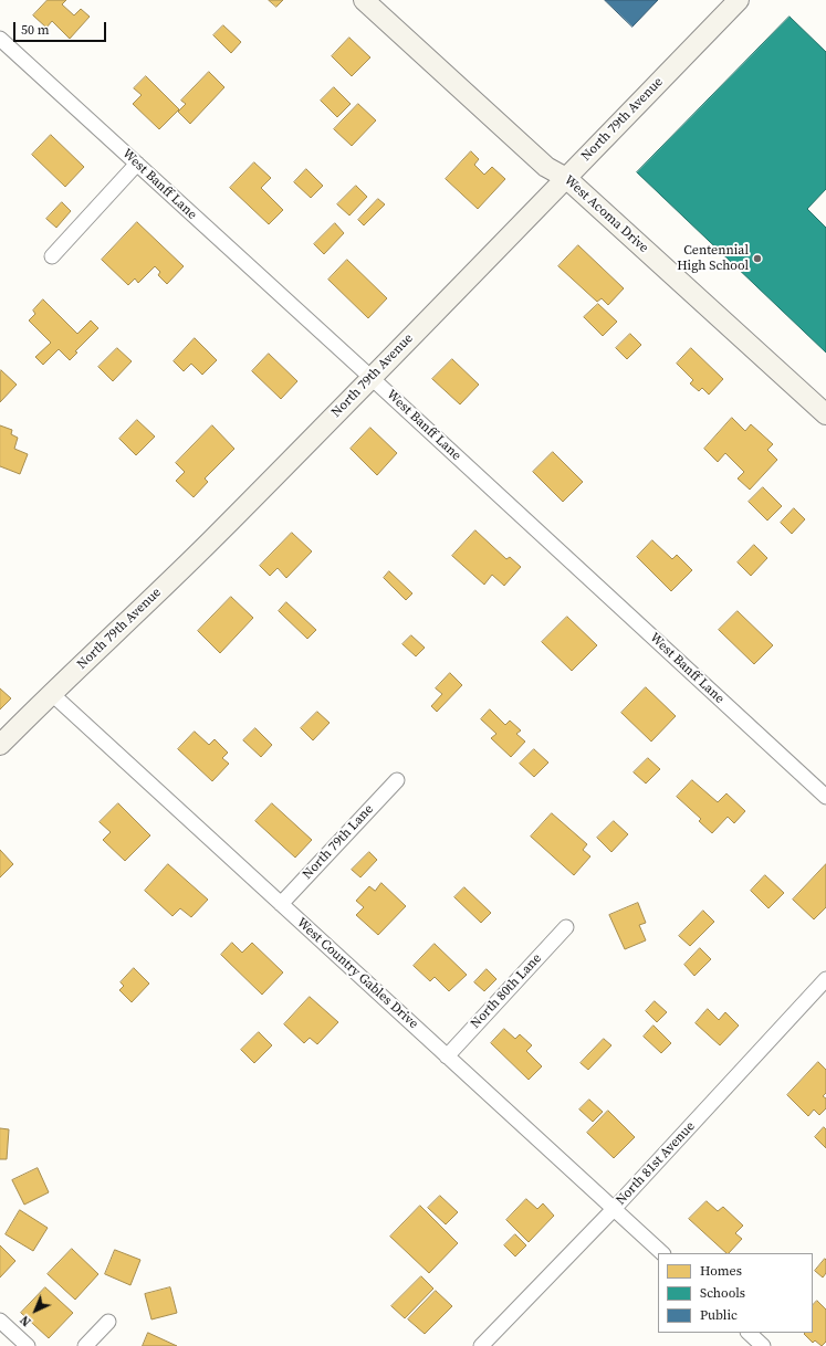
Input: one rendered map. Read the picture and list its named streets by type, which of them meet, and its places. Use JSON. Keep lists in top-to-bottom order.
{
  "streets": {
    "street": [
      "North 79th Avenue",
      "West Banff Lane",
      "West Acoma Drive",
      "North 79th Lane",
      "West Country Gables Drive",
      "North 80th Lane",
      "North 81st Avenue"
    ]
  },
  "crossings": [
    ["North 79th Avenue", "West Banff Lane"],
    ["North 79th Avenue", "West Acoma Drive"],
    ["North 79th Avenue", "West Country Gables Drive"],
    ["North 79th Lane", "West Country Gables Drive"],
    ["West Country Gables Drive", "North 80th Lane"],
    ["West Country Gables Drive", "North 81st Avenue"]
  ],
  "places": ["Centennial High School"],
  "legend": ["Homes", "Schools", "Public"],
  "scale_bar": "50 m",
  "north": "bottom left"
}
